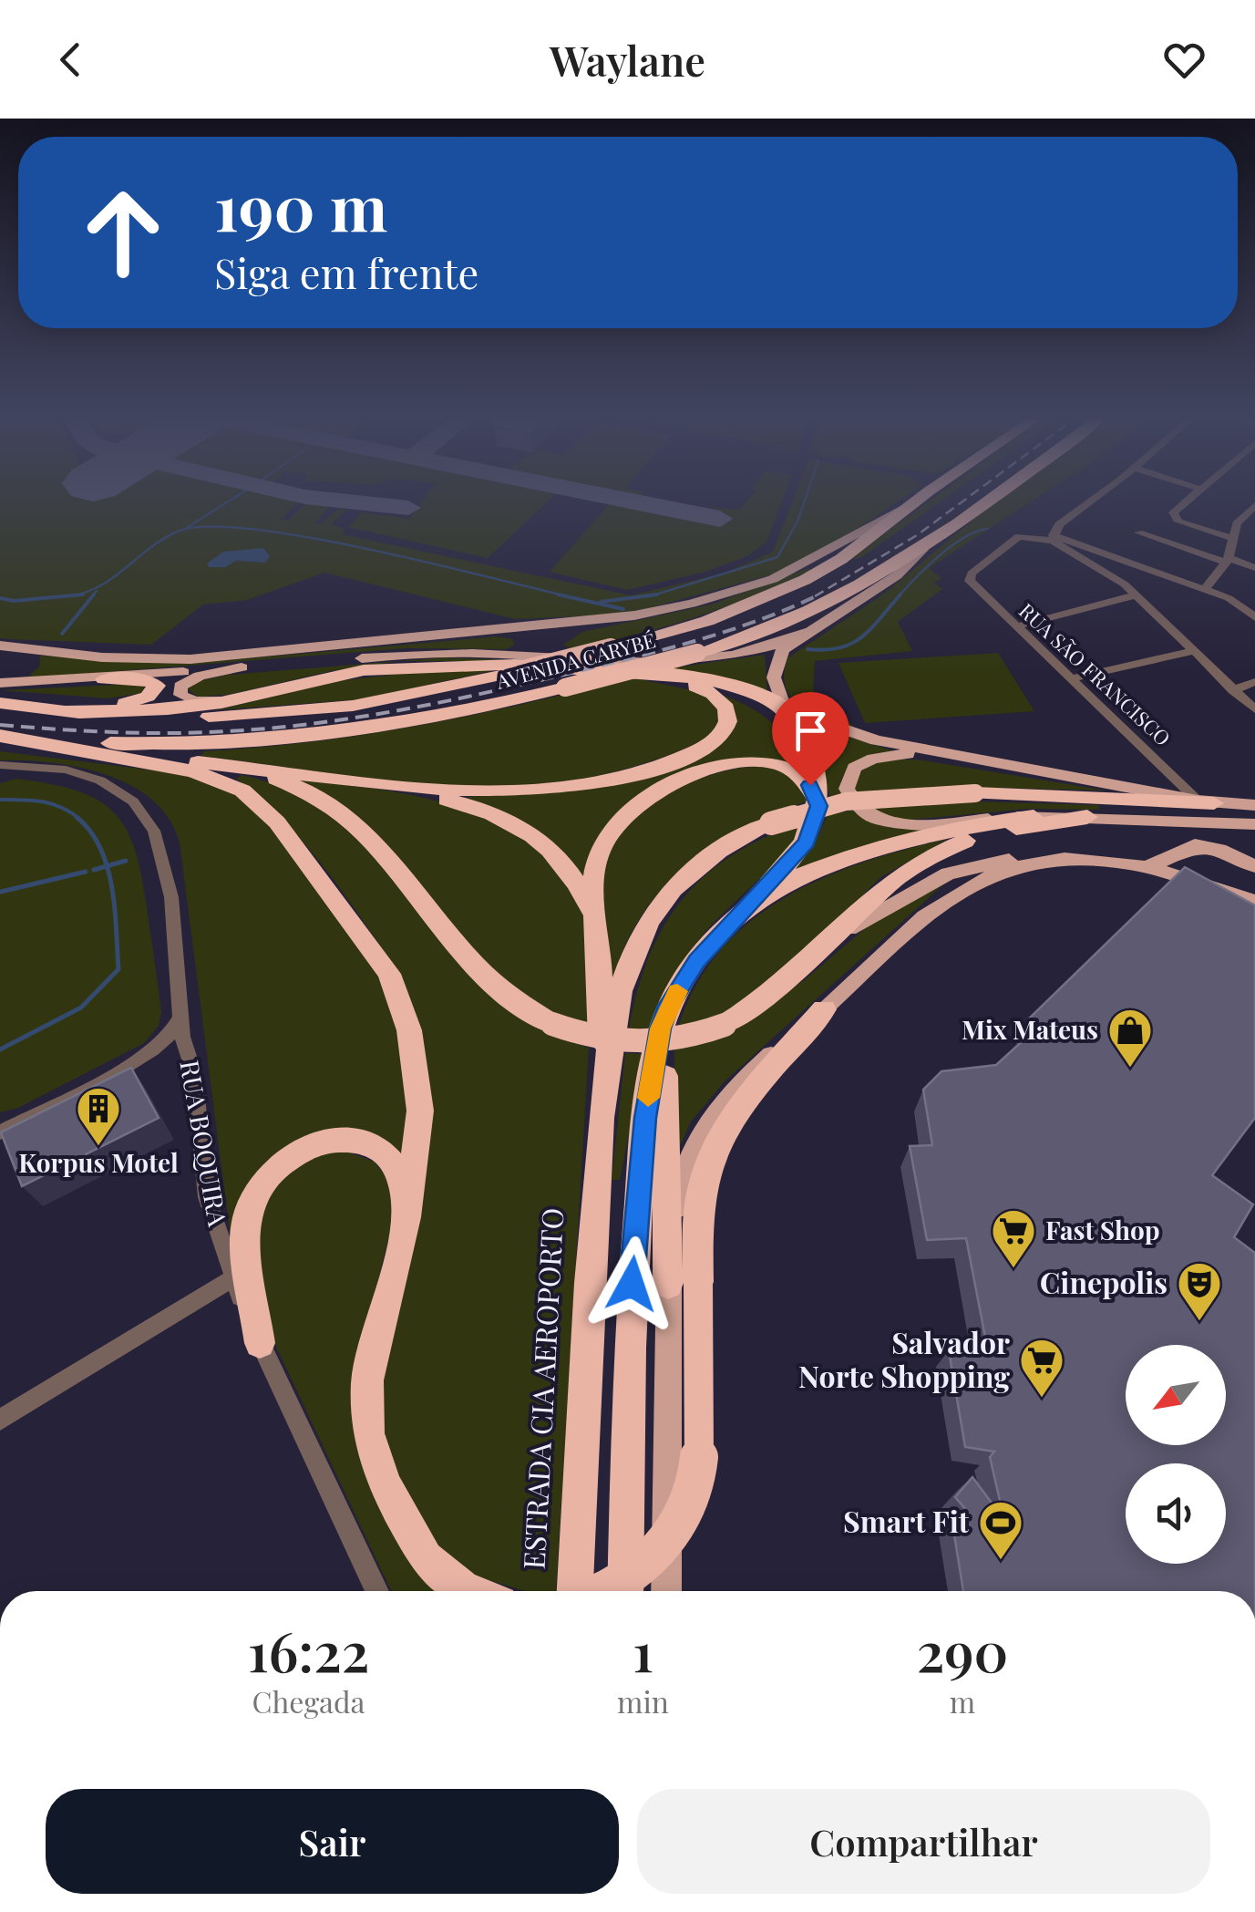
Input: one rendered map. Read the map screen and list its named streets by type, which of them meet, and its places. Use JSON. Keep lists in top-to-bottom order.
{
  "streets": {
    "highway": ["AVENIDA CARYBÉ", "ESTRADA CIA AEROPORTO"],
    "street": ["RUA SÃO FRANCISCO", "RUA BOQUIRA"]
  },
  "places": {
    "shop": ["Mix Mateus"],
    "building": ["Korpus Motel"],
    "supermarket": ["Fast Shop", "Salvador Norte Shopping"],
    "theatre": ["Cinepolis"],
    "sports": ["Smart Fit"]
  },
  "north": "bottom left",
  "page": {
    "header": "Waylane",
    "turn": ["190 m", "Siga em frente"],
    "eta": [
      "16:22",
      "Chegada",
      "1",
      "min",
      "290",
      "m"
    ],
    "buttons": ["Sair", "Compartilhar"]
  }
}
